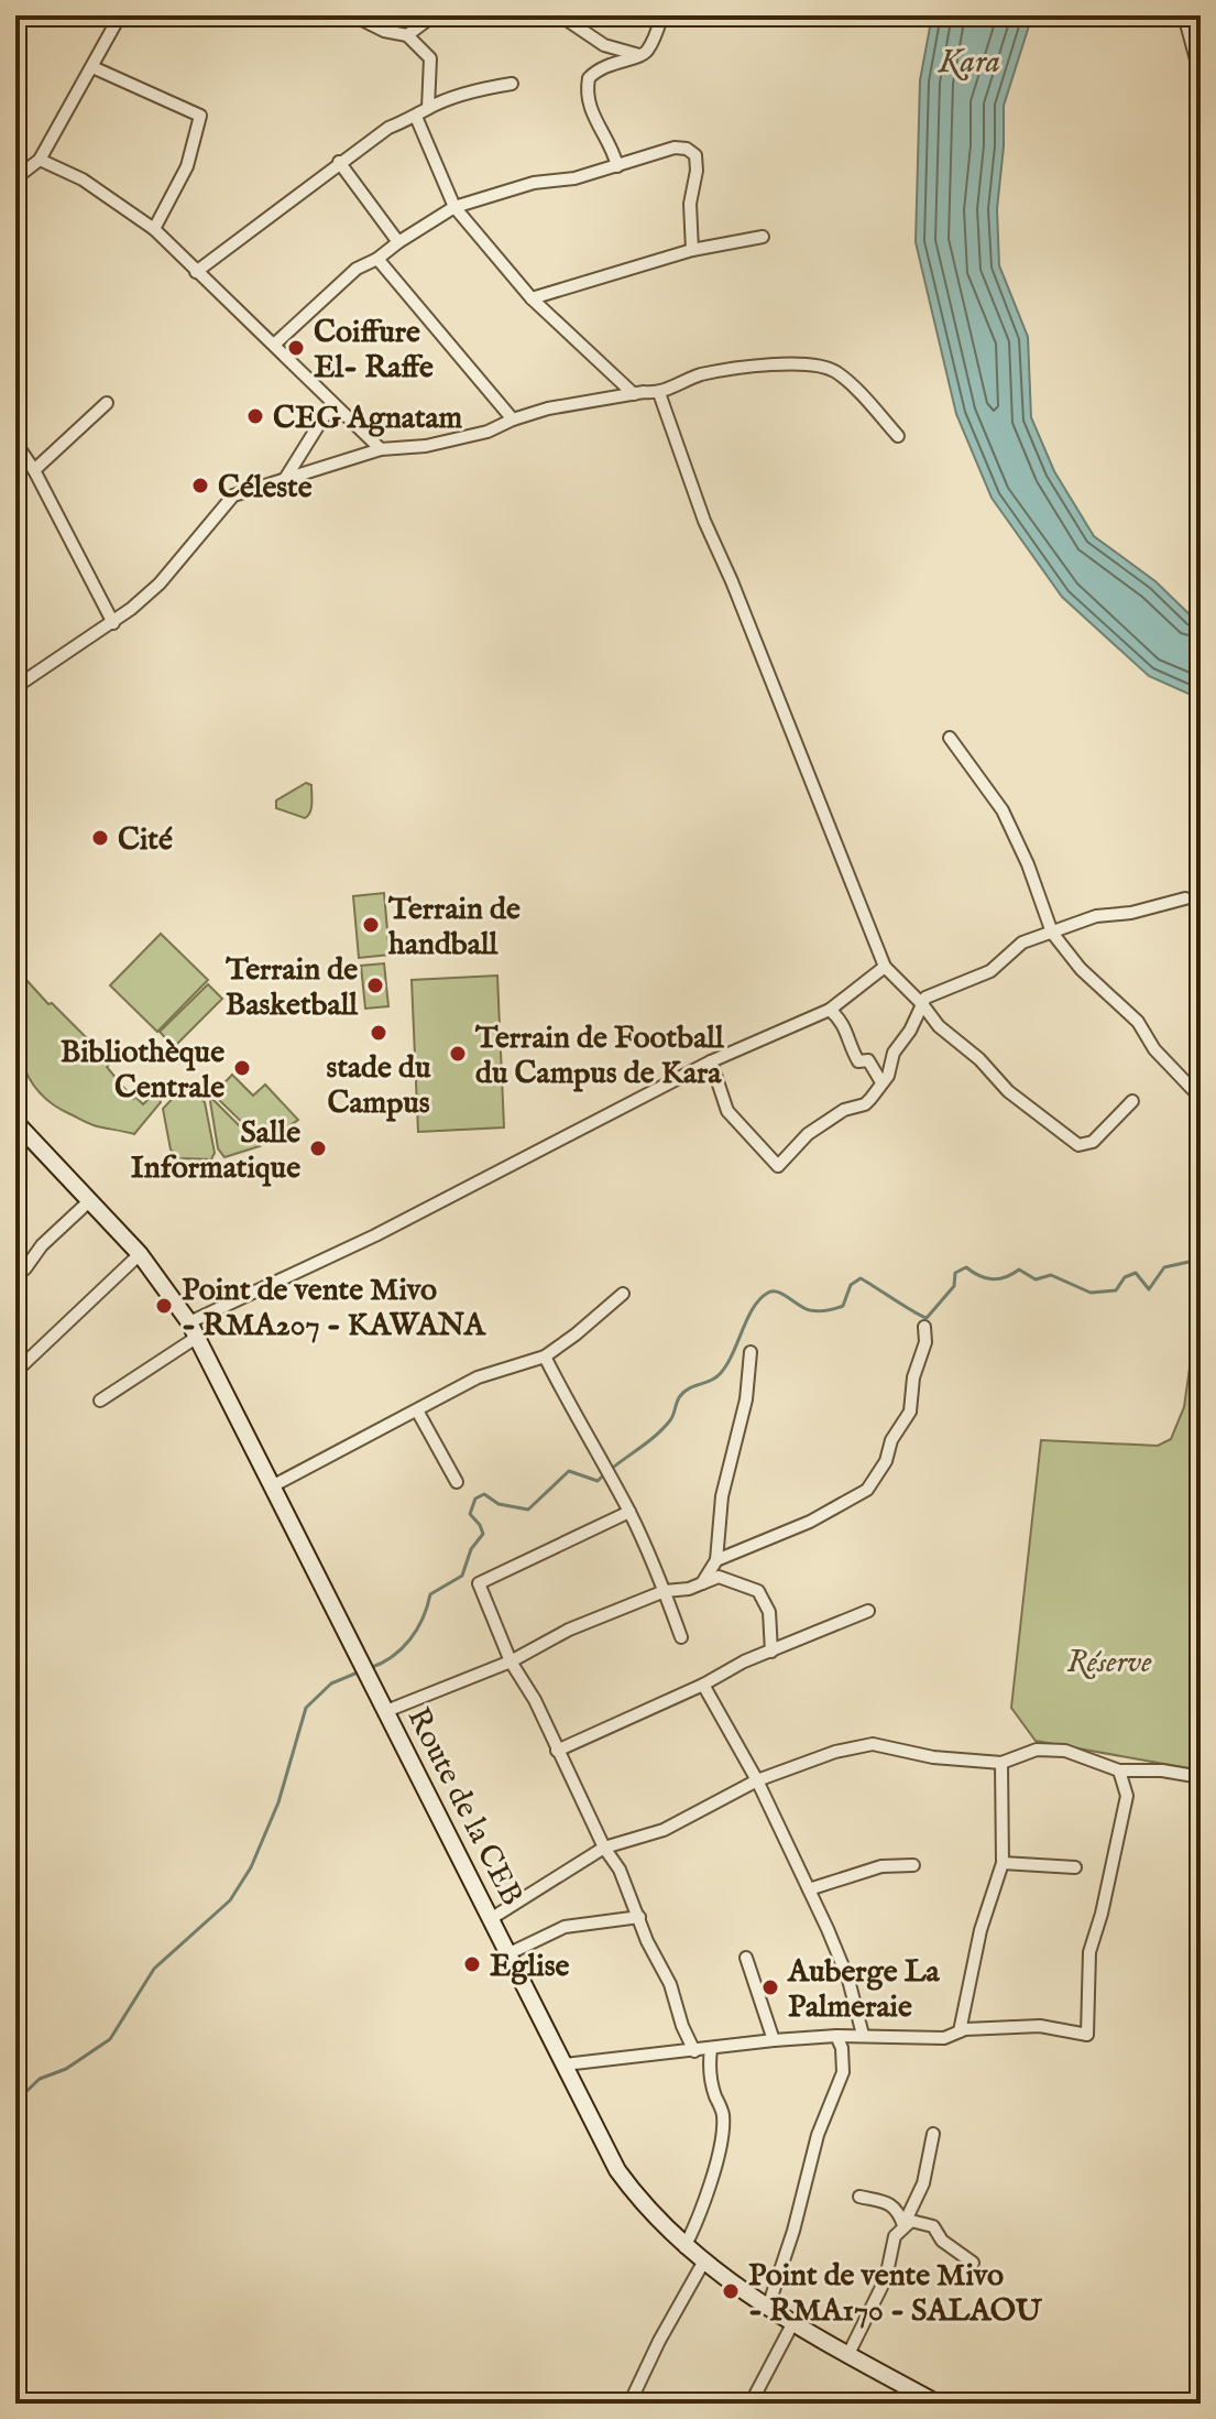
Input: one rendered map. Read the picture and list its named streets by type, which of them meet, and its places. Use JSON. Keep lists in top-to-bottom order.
{
  "streets": {
    "main road": ["Route de la CEB"]
  },
  "water": ["Kara"],
  "parks": ["Réserve"],
  "places": [
    "Coiffure El- Raffe",
    "CEG Agnatam",
    "Céleste",
    "Cité",
    "Terrain de handball",
    "Terrain de Basketball",
    "stade du Campus",
    "Terrain de Football du Campus de Kara",
    "Bibliothèque Centrale",
    "Salle Informatique",
    "Point de vente Mivo - RMA207 - KAWANA",
    "Eglise",
    "Auberge La Palmeraie",
    "Point de vente Mivo - RMA170 - SALAOU"
  ]
}
